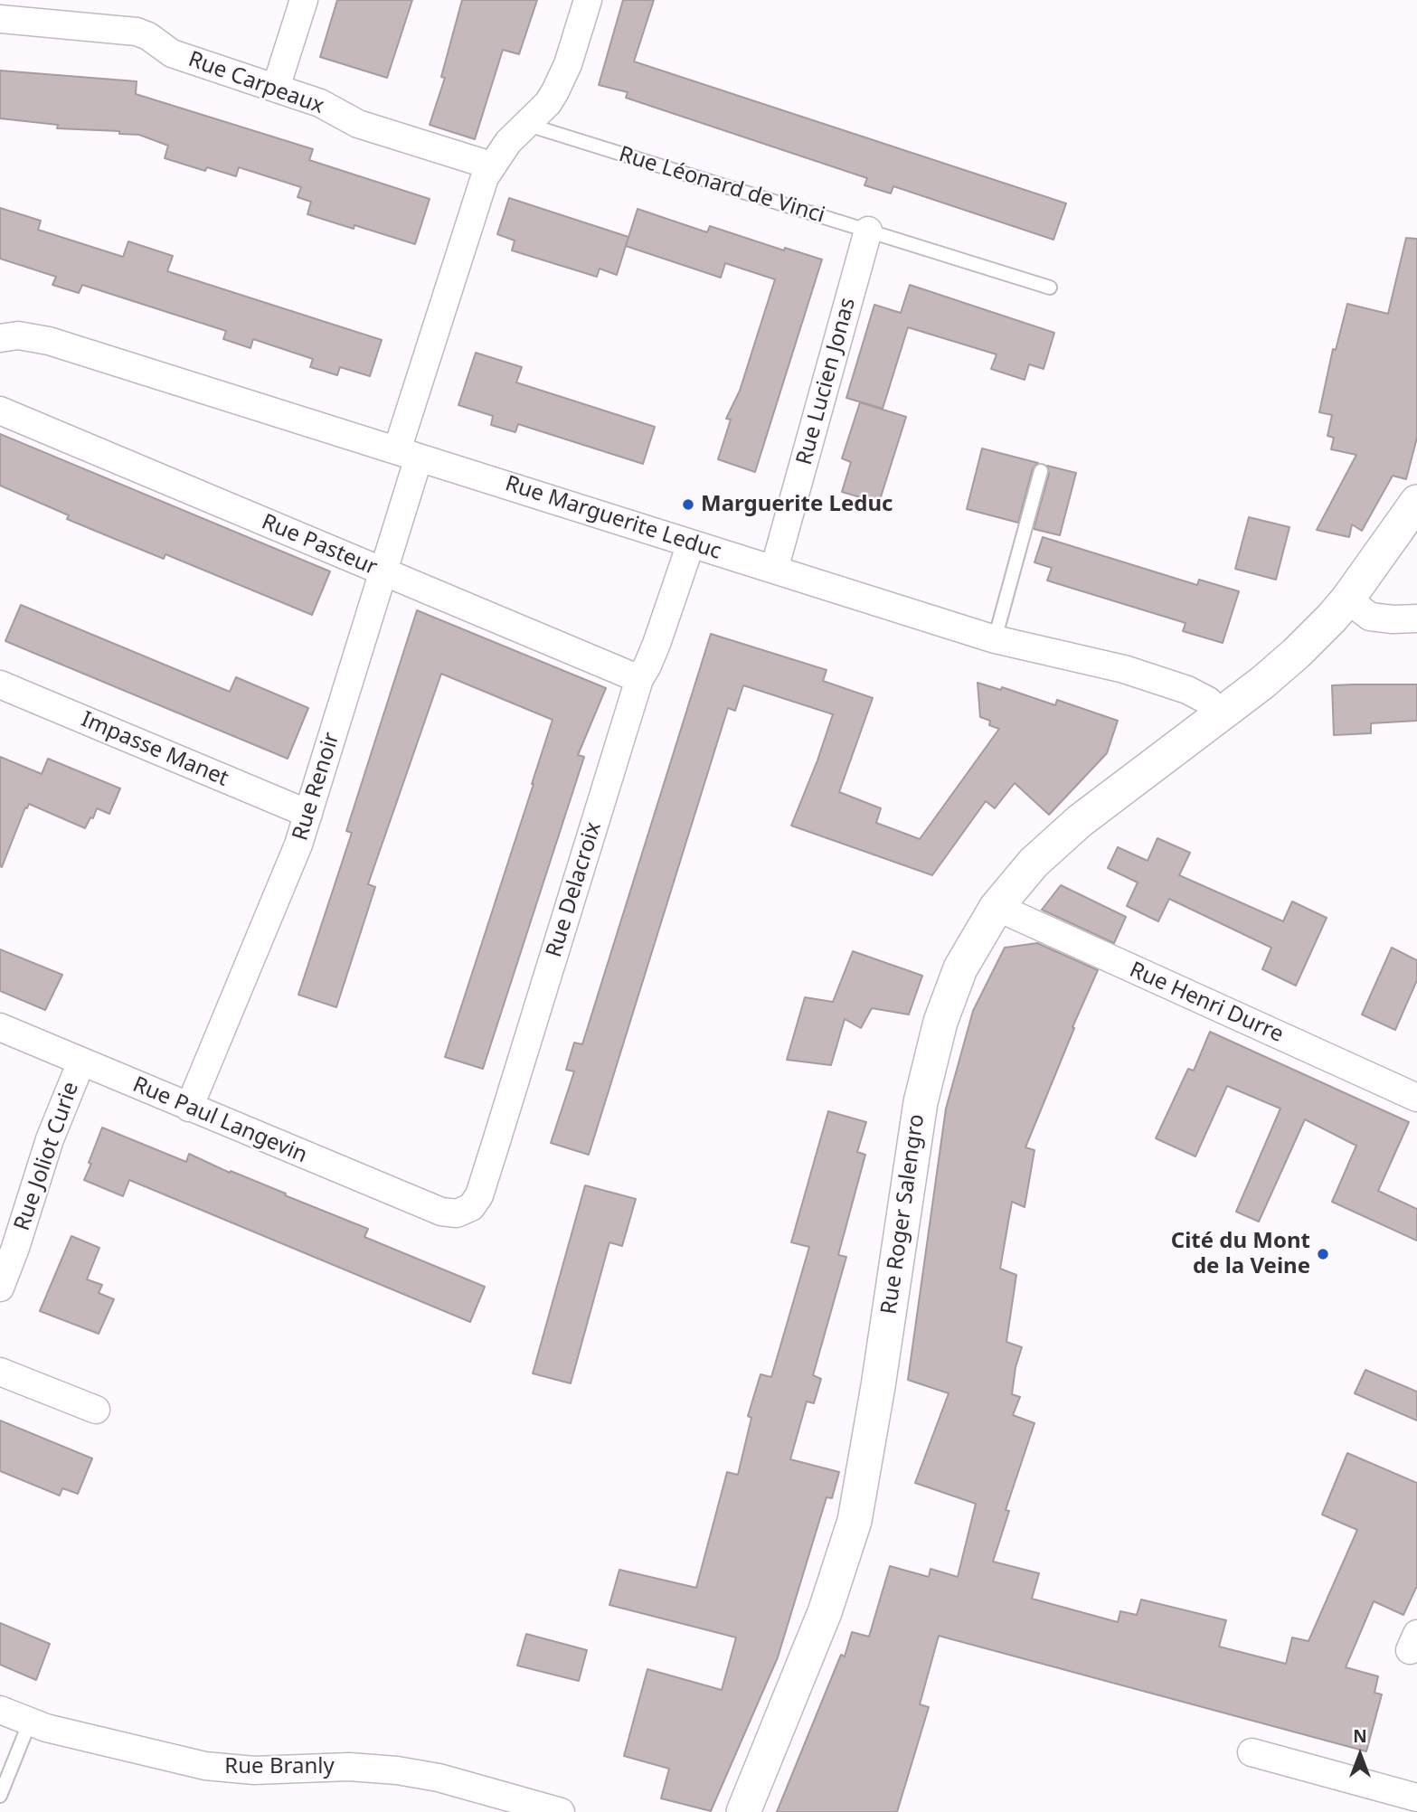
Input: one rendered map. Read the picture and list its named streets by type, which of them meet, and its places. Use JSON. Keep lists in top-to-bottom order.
{
  "streets": {
    "street": [
      "Rue Carpeaux",
      "Rue Lucien Jonas",
      "Rue Marguerite Leduc",
      "Rue Pasteur",
      "Impasse Manet",
      "Rue Renoir",
      "Rue Delacroix",
      "Rue Henri Durre",
      "Rue Paul Langevin",
      "Rue Joliot Curie",
      "Rue Roger Salengro",
      "Rue Branly"
    ],
    "lane": ["Rue Léonard de Vinci"]
  },
  "crossings": [
    ["Rue Léonard de Vinci", "Rue Lucien Jonas"],
    ["Rue Lucien Jonas", "Rue Marguerite Leduc"],
    ["Rue Marguerite Leduc", "Rue Renoir"],
    ["Rue Marguerite Leduc", "Rue Delacroix"],
    ["Rue Marguerite Leduc", "Rue Roger Salengro"],
    ["Rue Pasteur", "Rue Renoir"],
    ["Rue Pasteur", "Rue Delacroix"],
    ["Impasse Manet", "Rue Renoir"],
    ["Rue Renoir", "Rue Paul Langevin"],
    ["Rue Delacroix", "Rue Paul Langevin"],
    ["Rue Henri Durre", "Rue Roger Salengro"],
    ["Rue Paul Langevin", "Rue Joliot Curie"]
  ],
  "places": ["Marguerite Leduc", "Cité du Mont de la Veine"],
  "north": "top"
}
